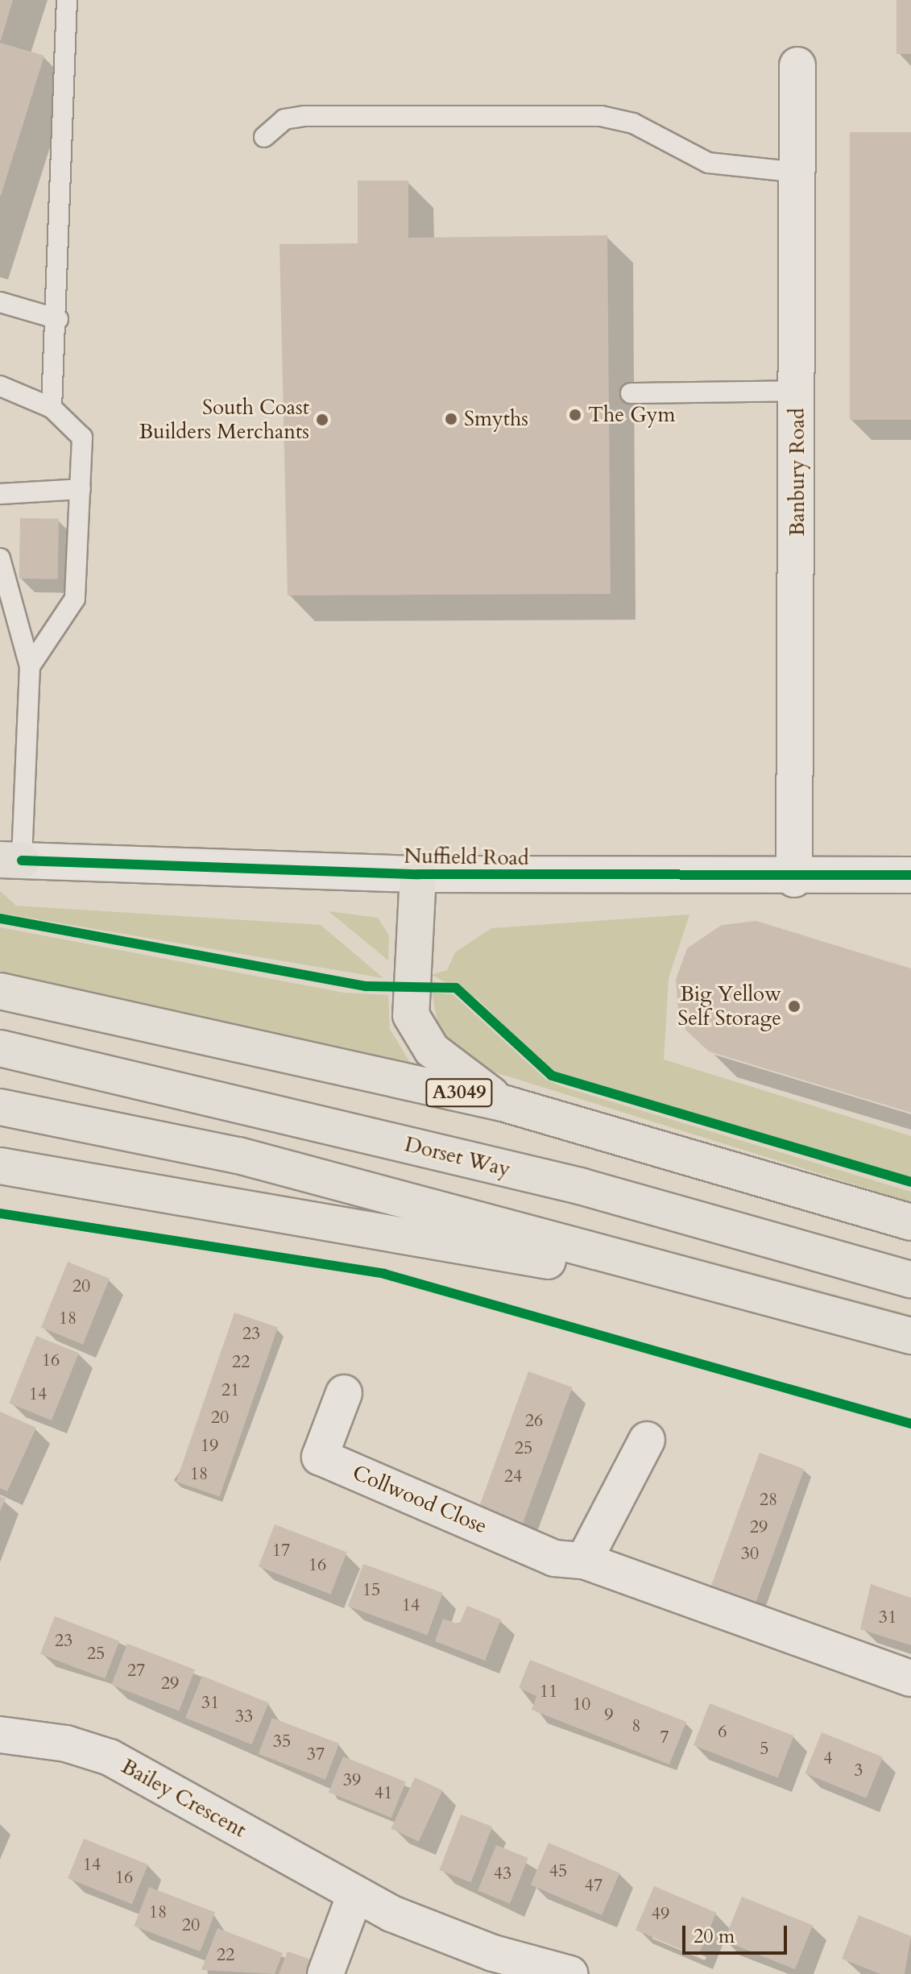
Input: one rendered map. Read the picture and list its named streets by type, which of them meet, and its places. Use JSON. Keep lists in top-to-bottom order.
{
  "streets": {
    "highway": ["A3049", "Dorset Way"],
    "street": [
      "Banbury Road",
      "Nuffield Road",
      "Collwood Close",
      "Bailey Crescent"
    ]
  },
  "crossings": [
    ["Banbury Road", "Nuffield Road"]
  ],
  "places": [
    "The Gym",
    "Smyths",
    "South Coast Builders Merchants",
    "Big Yellow Self Storage"
  ],
  "house_numbers": [
    "20",
    "18",
    "23",
    "16",
    "22",
    "21",
    "14",
    "20",
    "26",
    "19",
    "25",
    "18",
    "24",
    "28",
    "29",
    "17",
    "30",
    "16",
    "15",
    "14",
    "31",
    "23",
    "25",
    "27",
    "29",
    "11",
    "31",
    "10",
    "9",
    "33",
    "8",
    "6",
    "7",
    "35",
    "5",
    "37",
    "4",
    "3",
    "39",
    "41",
    "14",
    "45",
    "43",
    "16",
    "47",
    "18",
    "49",
    "20",
    "22"
  ],
  "scale_bar": "20 m"
}
